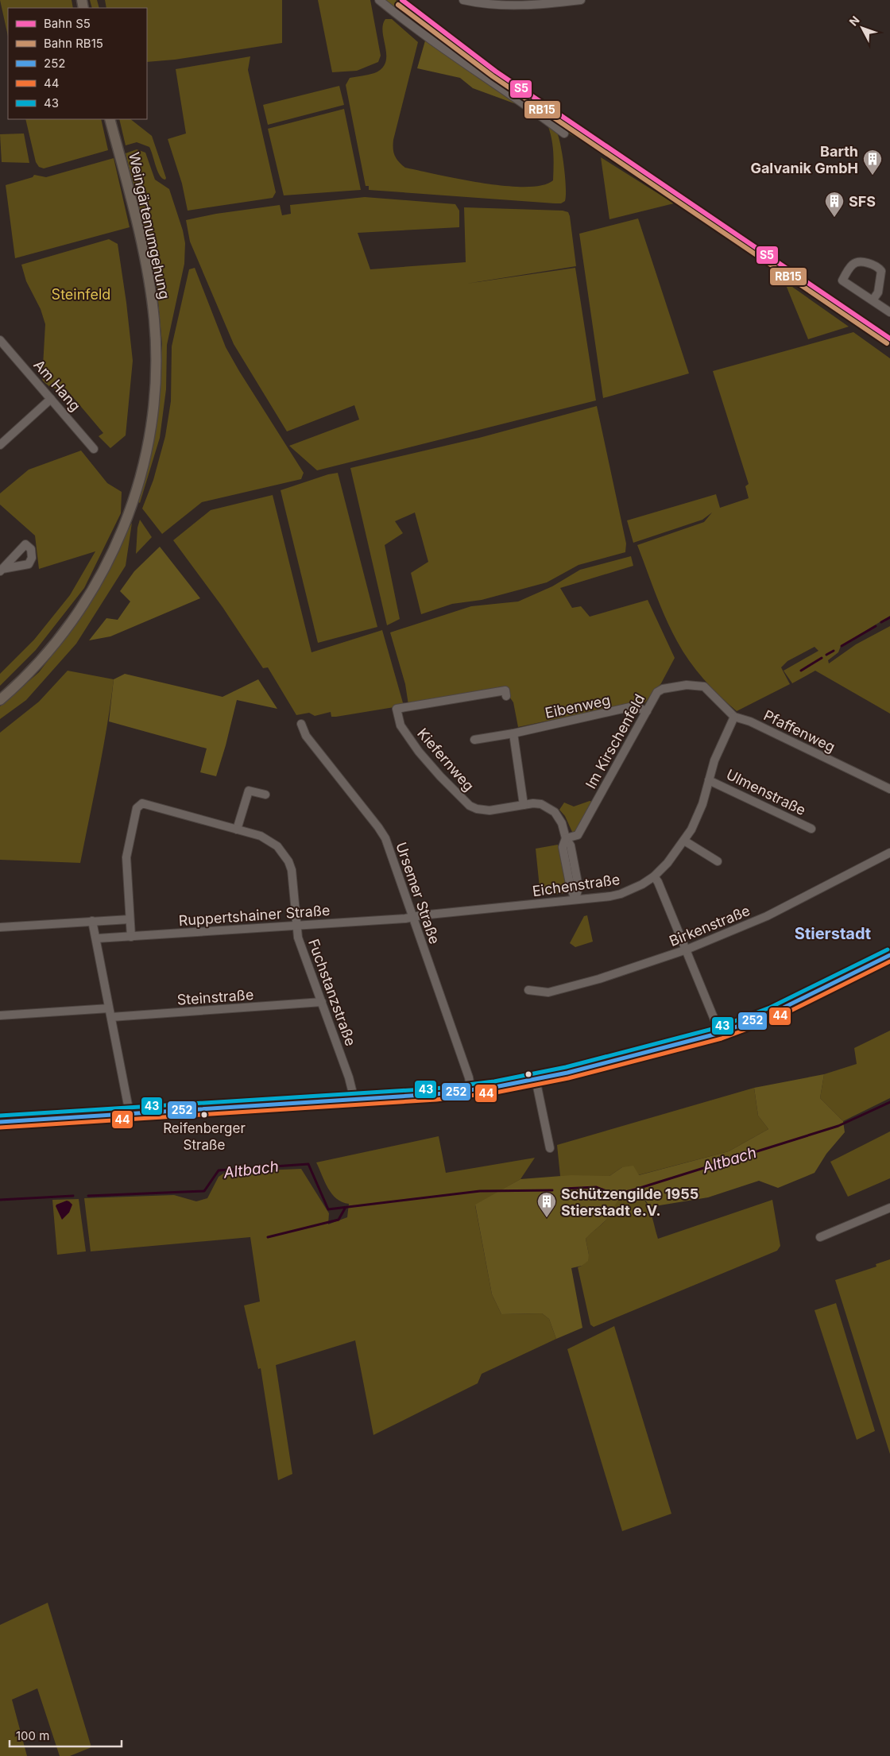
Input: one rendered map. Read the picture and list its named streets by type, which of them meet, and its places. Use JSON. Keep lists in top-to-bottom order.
{
  "streets": {
    "main road": ["Weingärtenumgehung"],
    "street": [
      "Am Hang",
      "Eibenweg",
      "Pfaffenweg",
      "Im Kirschenfeld",
      "Kiefernweg",
      "Ulmenstraße",
      "Eichenstraße",
      "Ursemer Straße",
      "Ruppertshainer Straße",
      "Birkenstraße",
      "Fuchstanzstraße",
      "Steinstraße"
    ]
  },
  "crossings": [
    ["Eibenweg", "Im Kirschenfeld"],
    ["Pfaffenweg", "Im Kirschenfeld"],
    ["Pfaffenweg", "Eichenstraße"],
    ["Im Kirschenfeld", "Kiefernweg"],
    ["Kiefernweg", "Eichenstraße"],
    ["Ulmenstraße", "Eichenstraße"],
    ["Eichenstraße", "Ursemer Straße"],
    ["Eichenstraße", "Ruppertshainer Straße"],
    ["Ursemer Straße", "Ruppertshainer Straße"],
    ["Ruppertshainer Straße", "Fuchstanzstraße"],
    ["Fuchstanzstraße", "Steinstraße"]
  ],
  "districts": ["Stierstadt"],
  "water": ["Altbach"],
  "parks": ["Steinfeld"],
  "places": {
    "building": ["Barth Galvanik GmbH", "SFS", "Schützengilde 1955 Stierstadt e.V."],
    "other": ["Reifenberger Straße"]
  },
  "lines": [
    "rail line S5",
    "rail line RB15",
    "transit line 43",
    "transit line 252",
    "transit line 44"
  ],
  "legend": [
    "Bahn S5",
    "Bahn RB15",
    "252",
    "44",
    "43"
  ],
  "scale_bar": "100 m",
  "north": "top left"
}
